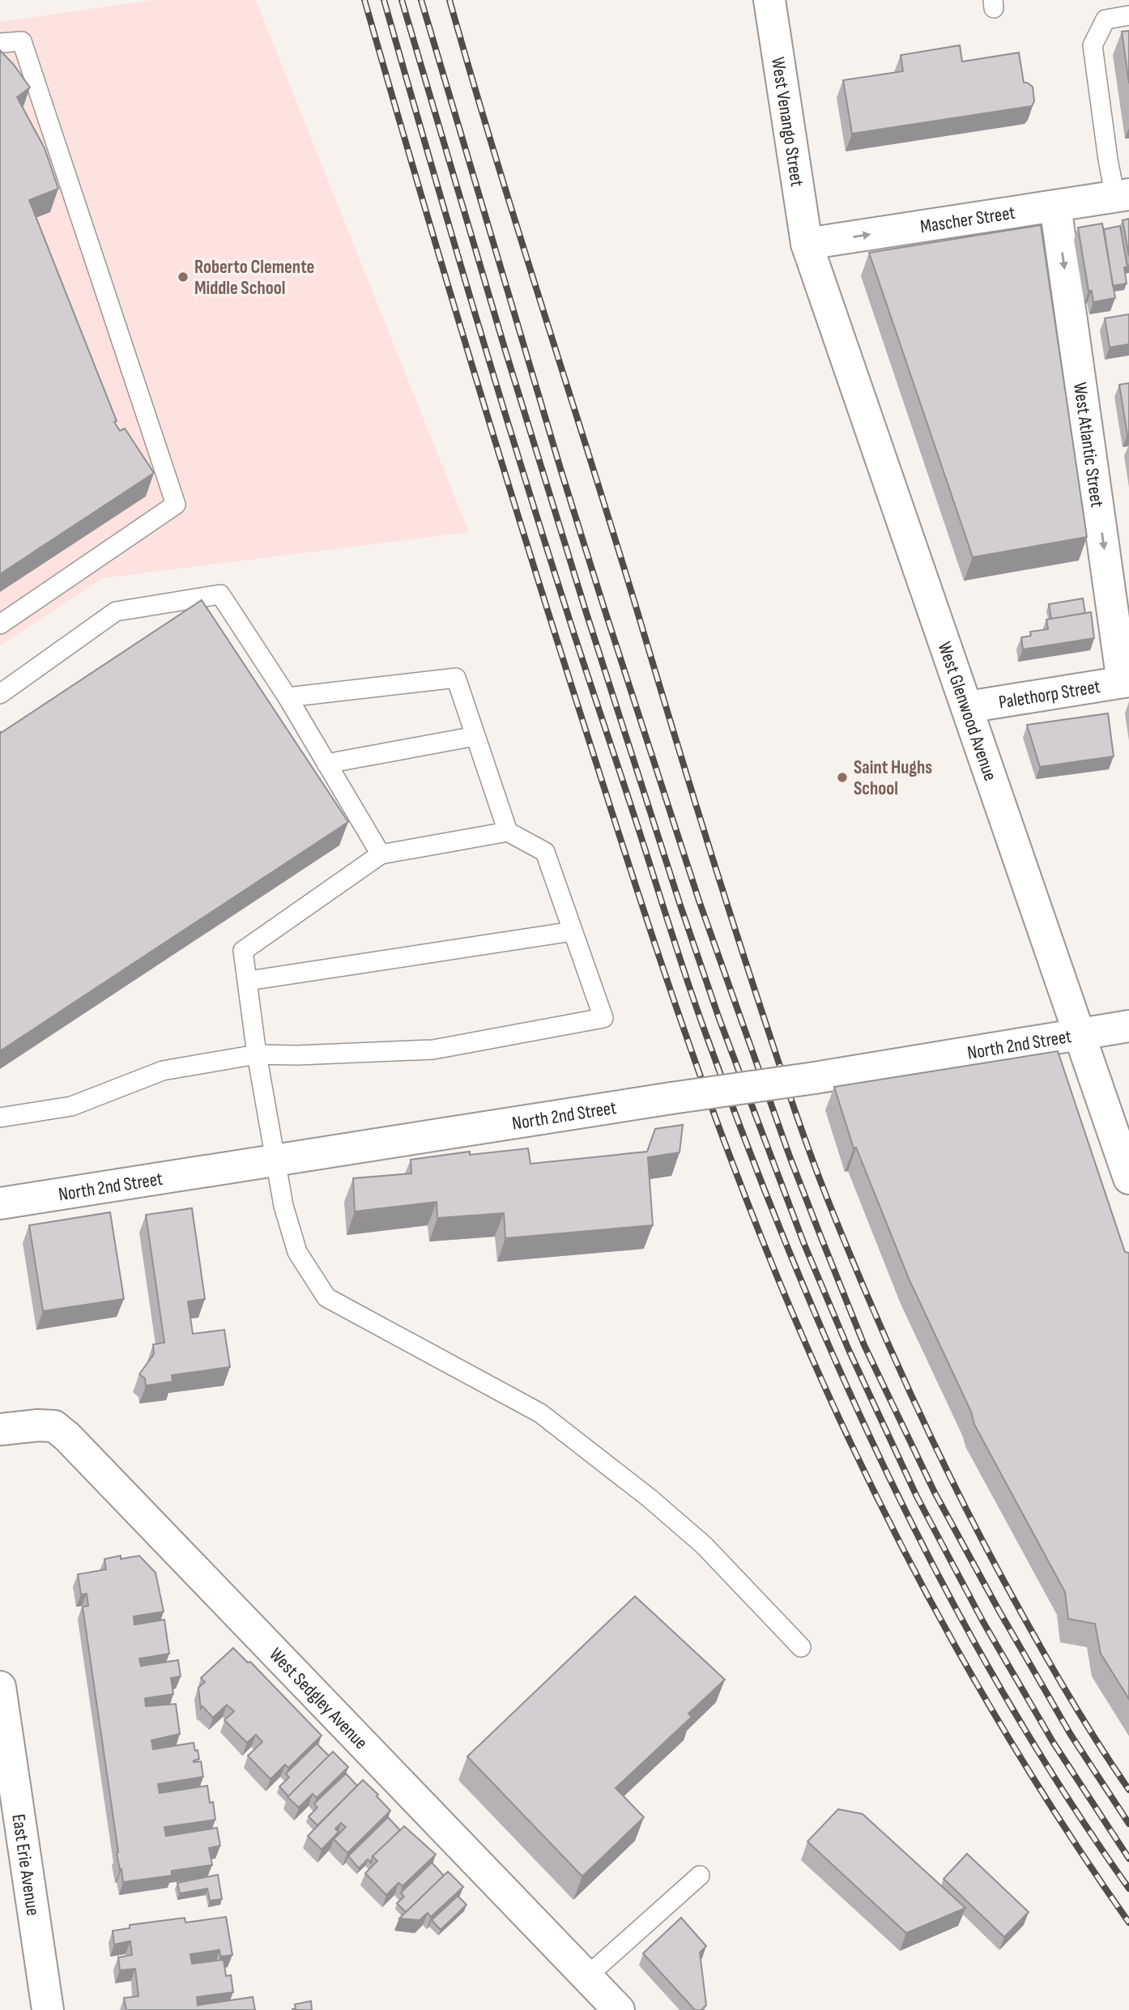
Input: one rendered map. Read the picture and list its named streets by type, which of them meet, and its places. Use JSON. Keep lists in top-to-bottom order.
{
  "streets": {
    "street": [
      "West Venango Street",
      "Mascher Street",
      "West Atlantic Street",
      "Palethorp Street",
      "West Glenwood Avenue",
      "North 2nd Street",
      "West Sedgley Avenue",
      "East Erie Avenue"
    ]
  },
  "crossings": [
    ["West Venango Street", "Mascher Street"],
    ["West Venango Street", "West Glenwood Avenue"],
    ["Mascher Street", "West Atlantic Street"],
    ["Mascher Street", "West Glenwood Avenue"],
    ["West Atlantic Street", "Palethorp Street"],
    ["Palethorp Street", "West Glenwood Avenue"],
    ["West Glenwood Avenue", "North 2nd Street"]
  ],
  "one_way": ["Mascher Street", "West Atlantic Street"],
  "places": ["Roberto Clemente Middle School", "Saint Hughs School"]
}
